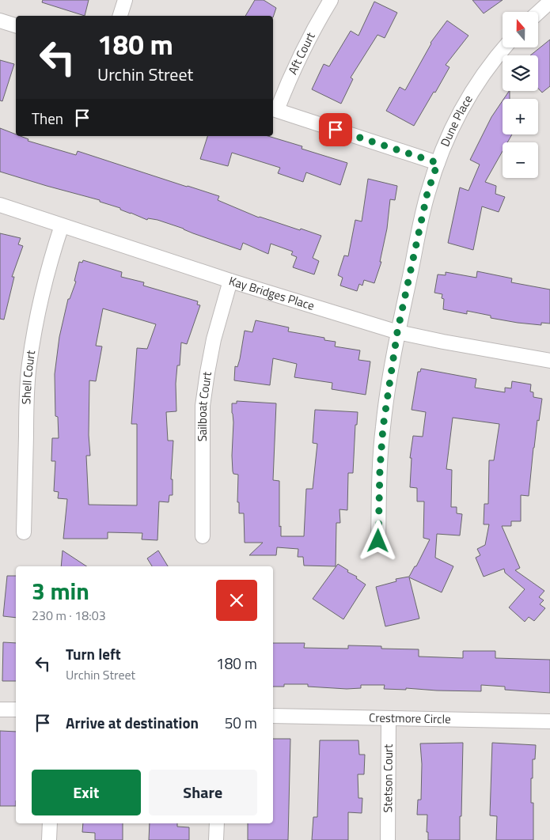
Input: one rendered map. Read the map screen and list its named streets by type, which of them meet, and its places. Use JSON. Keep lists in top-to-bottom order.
{
  "streets": {
    "street": [
      "Aft Court",
      "Dune Place",
      "Kay Bridges Place",
      "Shell Court",
      "Sailboat Court",
      "Crestmore Circle",
      "Stetson Court"
    ]
  },
  "crossings": [
    ["Dune Place", "Kay Bridges Place"],
    ["Kay Bridges Place", "Shell Court"],
    ["Kay Bridges Place", "Sailboat Court"],
    ["Crestmore Circle", "Stetson Court"]
  ],
  "north": "top",
  "page": {
    "map_buttons": ["+", "−"],
    "turn": ["180 m", "Urchin Street"],
    "then": "Then",
    "heading": ["3 min", "230 m · 18:03"],
    "list": [
      {
        "name": "Turn left",
        "note": "Urchin Street",
        "value": "180 m"
      },
      {
        "name": "Arrive at destination",
        "value": "50 m"
      }
    ],
    "buttons": ["Exit", "Share"]
  }
}
